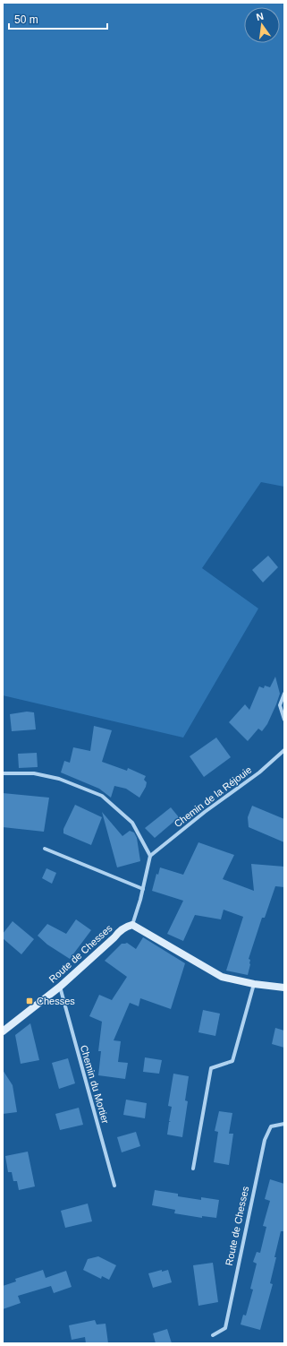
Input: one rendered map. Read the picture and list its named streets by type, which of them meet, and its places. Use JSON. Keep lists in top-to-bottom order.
{
  "streets": {
    "main road": ["Route de Chesses"],
    "street": ["Chemin de la Réjouie", "Chemin du Mortier"]
  },
  "crossings": [
    ["Route de Chesses", "Chemin du Mortier"]
  ],
  "places": {
    "transit": ["Chesses"]
  },
  "scale_bar": "50 m",
  "north": "top"
}
